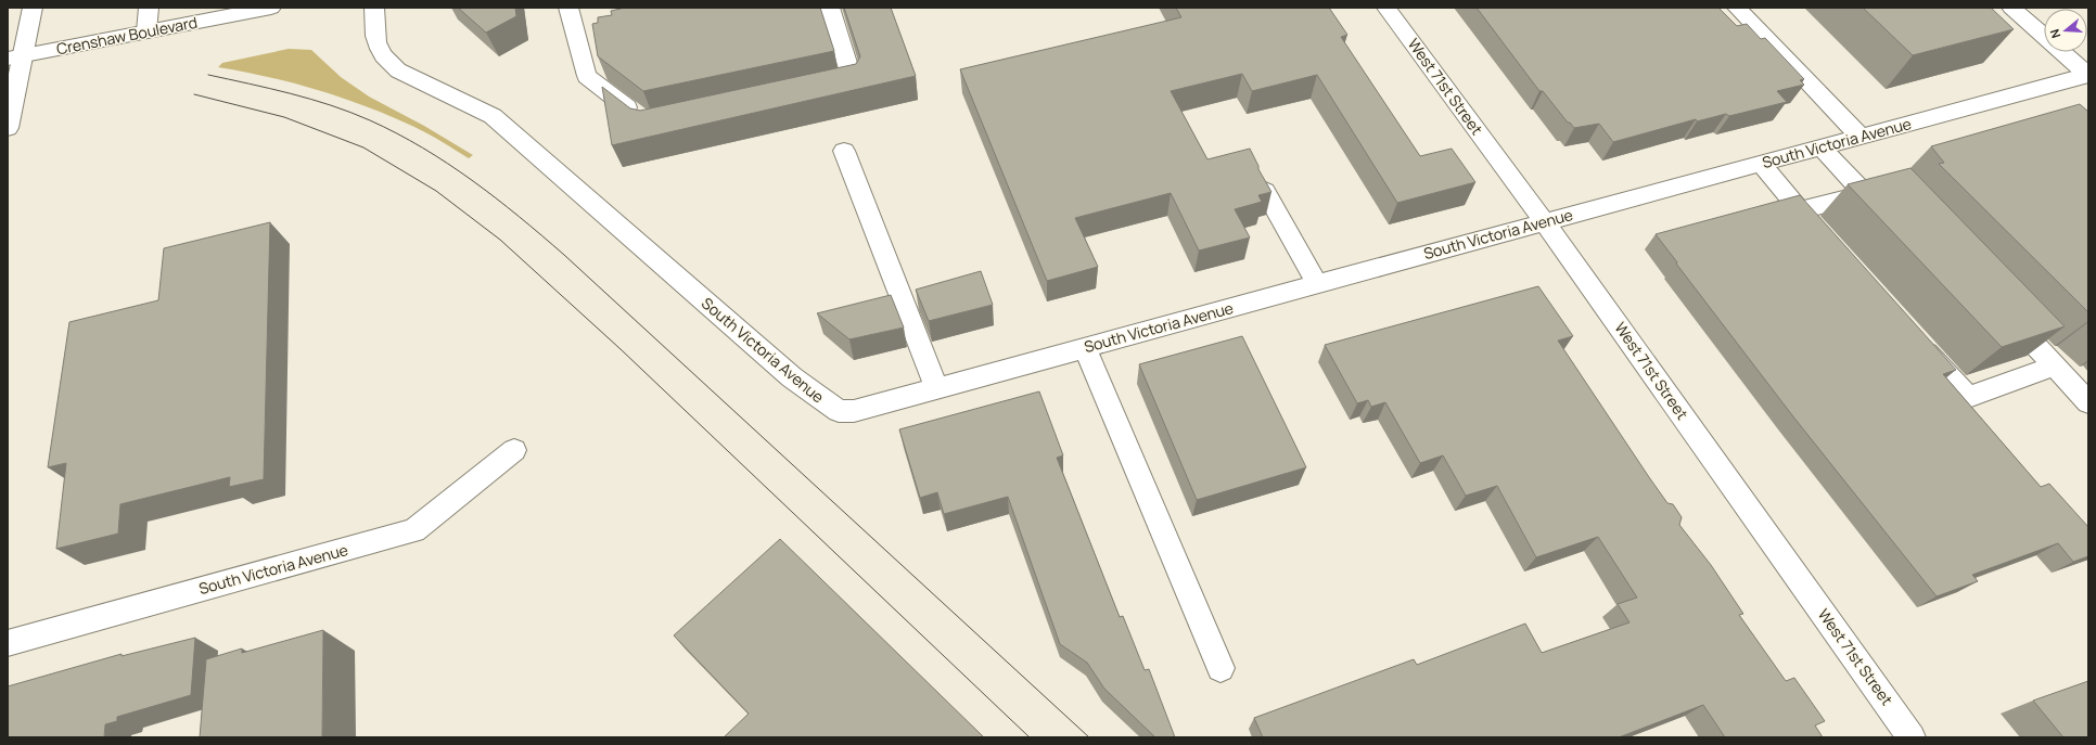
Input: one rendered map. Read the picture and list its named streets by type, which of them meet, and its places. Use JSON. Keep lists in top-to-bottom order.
{
  "streets": {
    "street": ["Crenshaw Boulevard", "West 71st Street", "South Victoria Avenue"]
  },
  "crossings": [
    ["West 71st Street", "South Victoria Avenue"]
  ],
  "north": "left"
}
